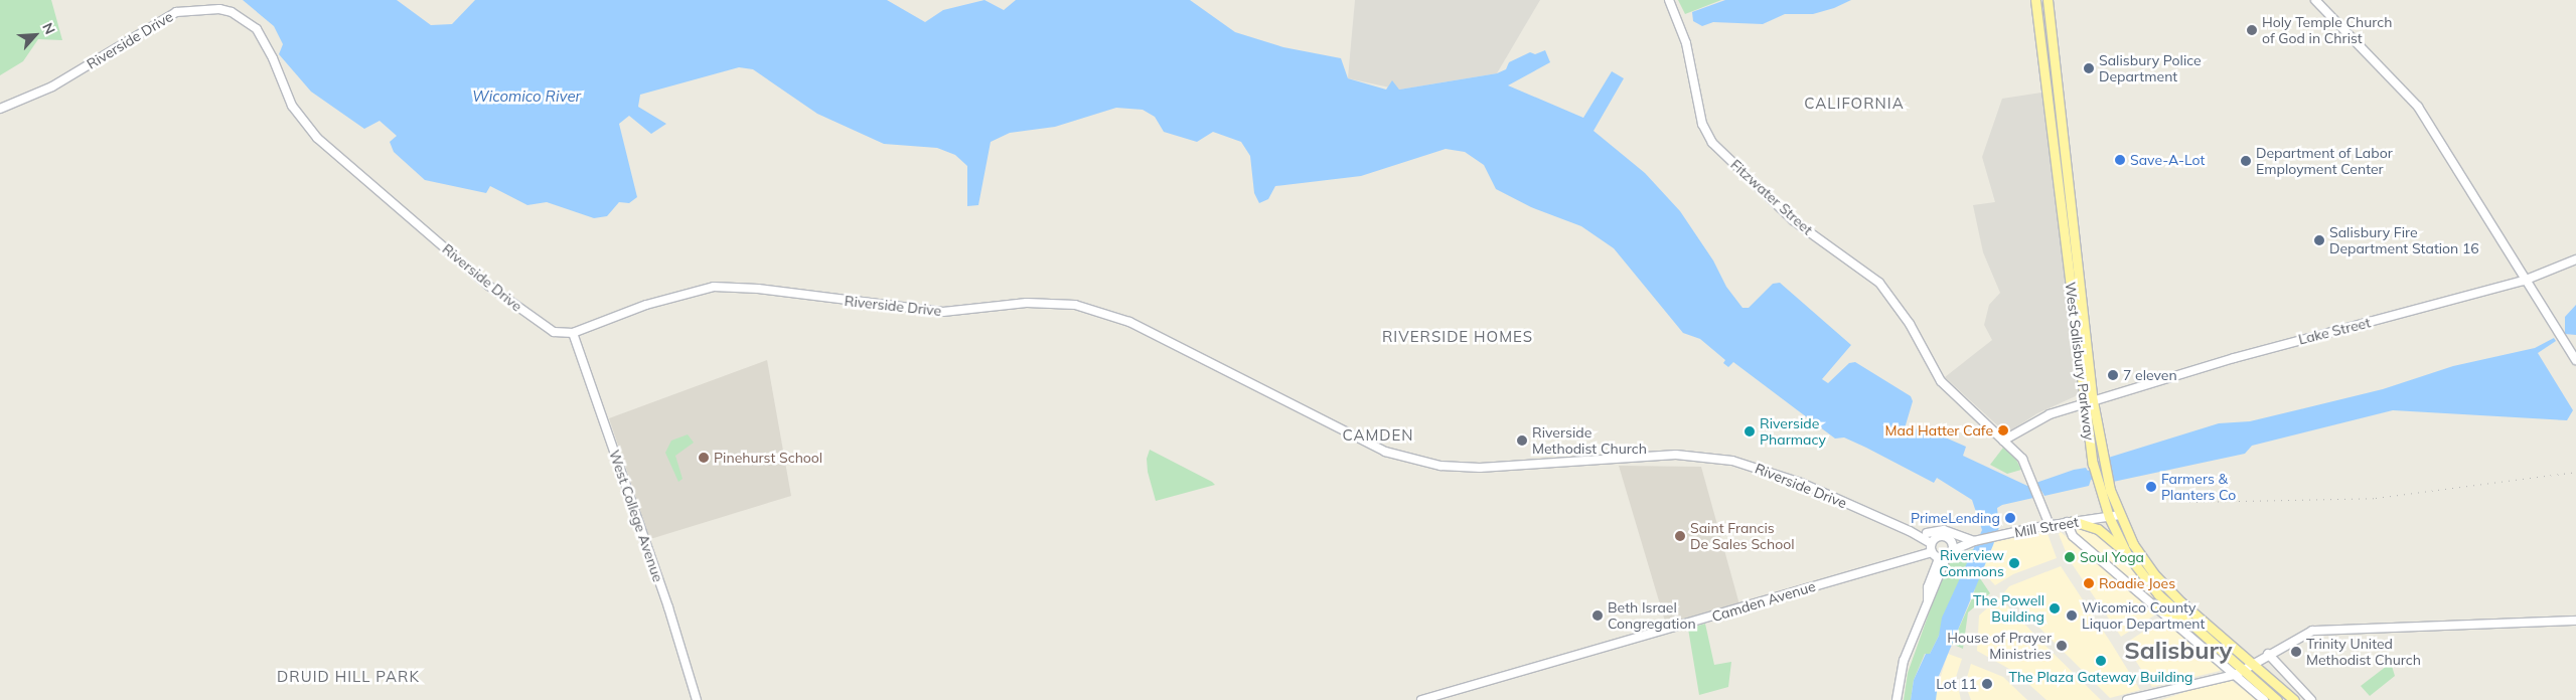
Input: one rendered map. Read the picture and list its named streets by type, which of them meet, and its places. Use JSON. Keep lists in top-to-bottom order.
{
  "streets": {
    "main road": ["West Salisbury Parkway"],
    "street": [
      "Riverside Drive",
      "Fitzwater Street",
      "Lake Street",
      "West College Avenue",
      "Mill Street",
      "Camden Avenue"
    ]
  },
  "crossings": [
    ["Riverside Drive", "West College Avenue"],
    ["Riverside Drive", "Mill Street"],
    ["Riverside Drive", "Camden Avenue"],
    ["Fitzwater Street", "Lake Street"],
    ["Fitzwater Street", "Mill Street"],
    ["Lake Street", "West Salisbury Parkway"],
    ["West Salisbury Parkway", "Mill Street"],
    ["Mill Street", "Camden Avenue"]
  ],
  "districts": [
    "CALIFORNIA",
    "RIVERSIDE HOMES",
    "CAMDEN",
    "Salisbury",
    "DRUID HILL PARK"
  ],
  "water": ["Wicomico River"],
  "places": [
    "Holy Temple Church of God in Christ",
    "Salisbury Police Department",
    "Save-A-Lot",
    "Department of Labor Employment Center",
    "Salisbury Fire Department Station 16",
    "7 eleven",
    "Mad Hatter Cafe",
    "Riverside Pharmacy",
    "Riverside Methodist Church",
    "Pinehurst School",
    "Farmers & Planters Co",
    "PrimeLending",
    "Saint Francis De Sales School",
    "Soul Yoga",
    "Riverview Commons",
    "Roadie Joes",
    "The Powell Building",
    "Beth Israel Congregation",
    "Wicomico County Liquor Department",
    "House of Prayer Ministries",
    "Trinity United Methodist Church",
    "The Plaza Gateway Building",
    "Lot 11"
  ],
  "north": "top right"
}
